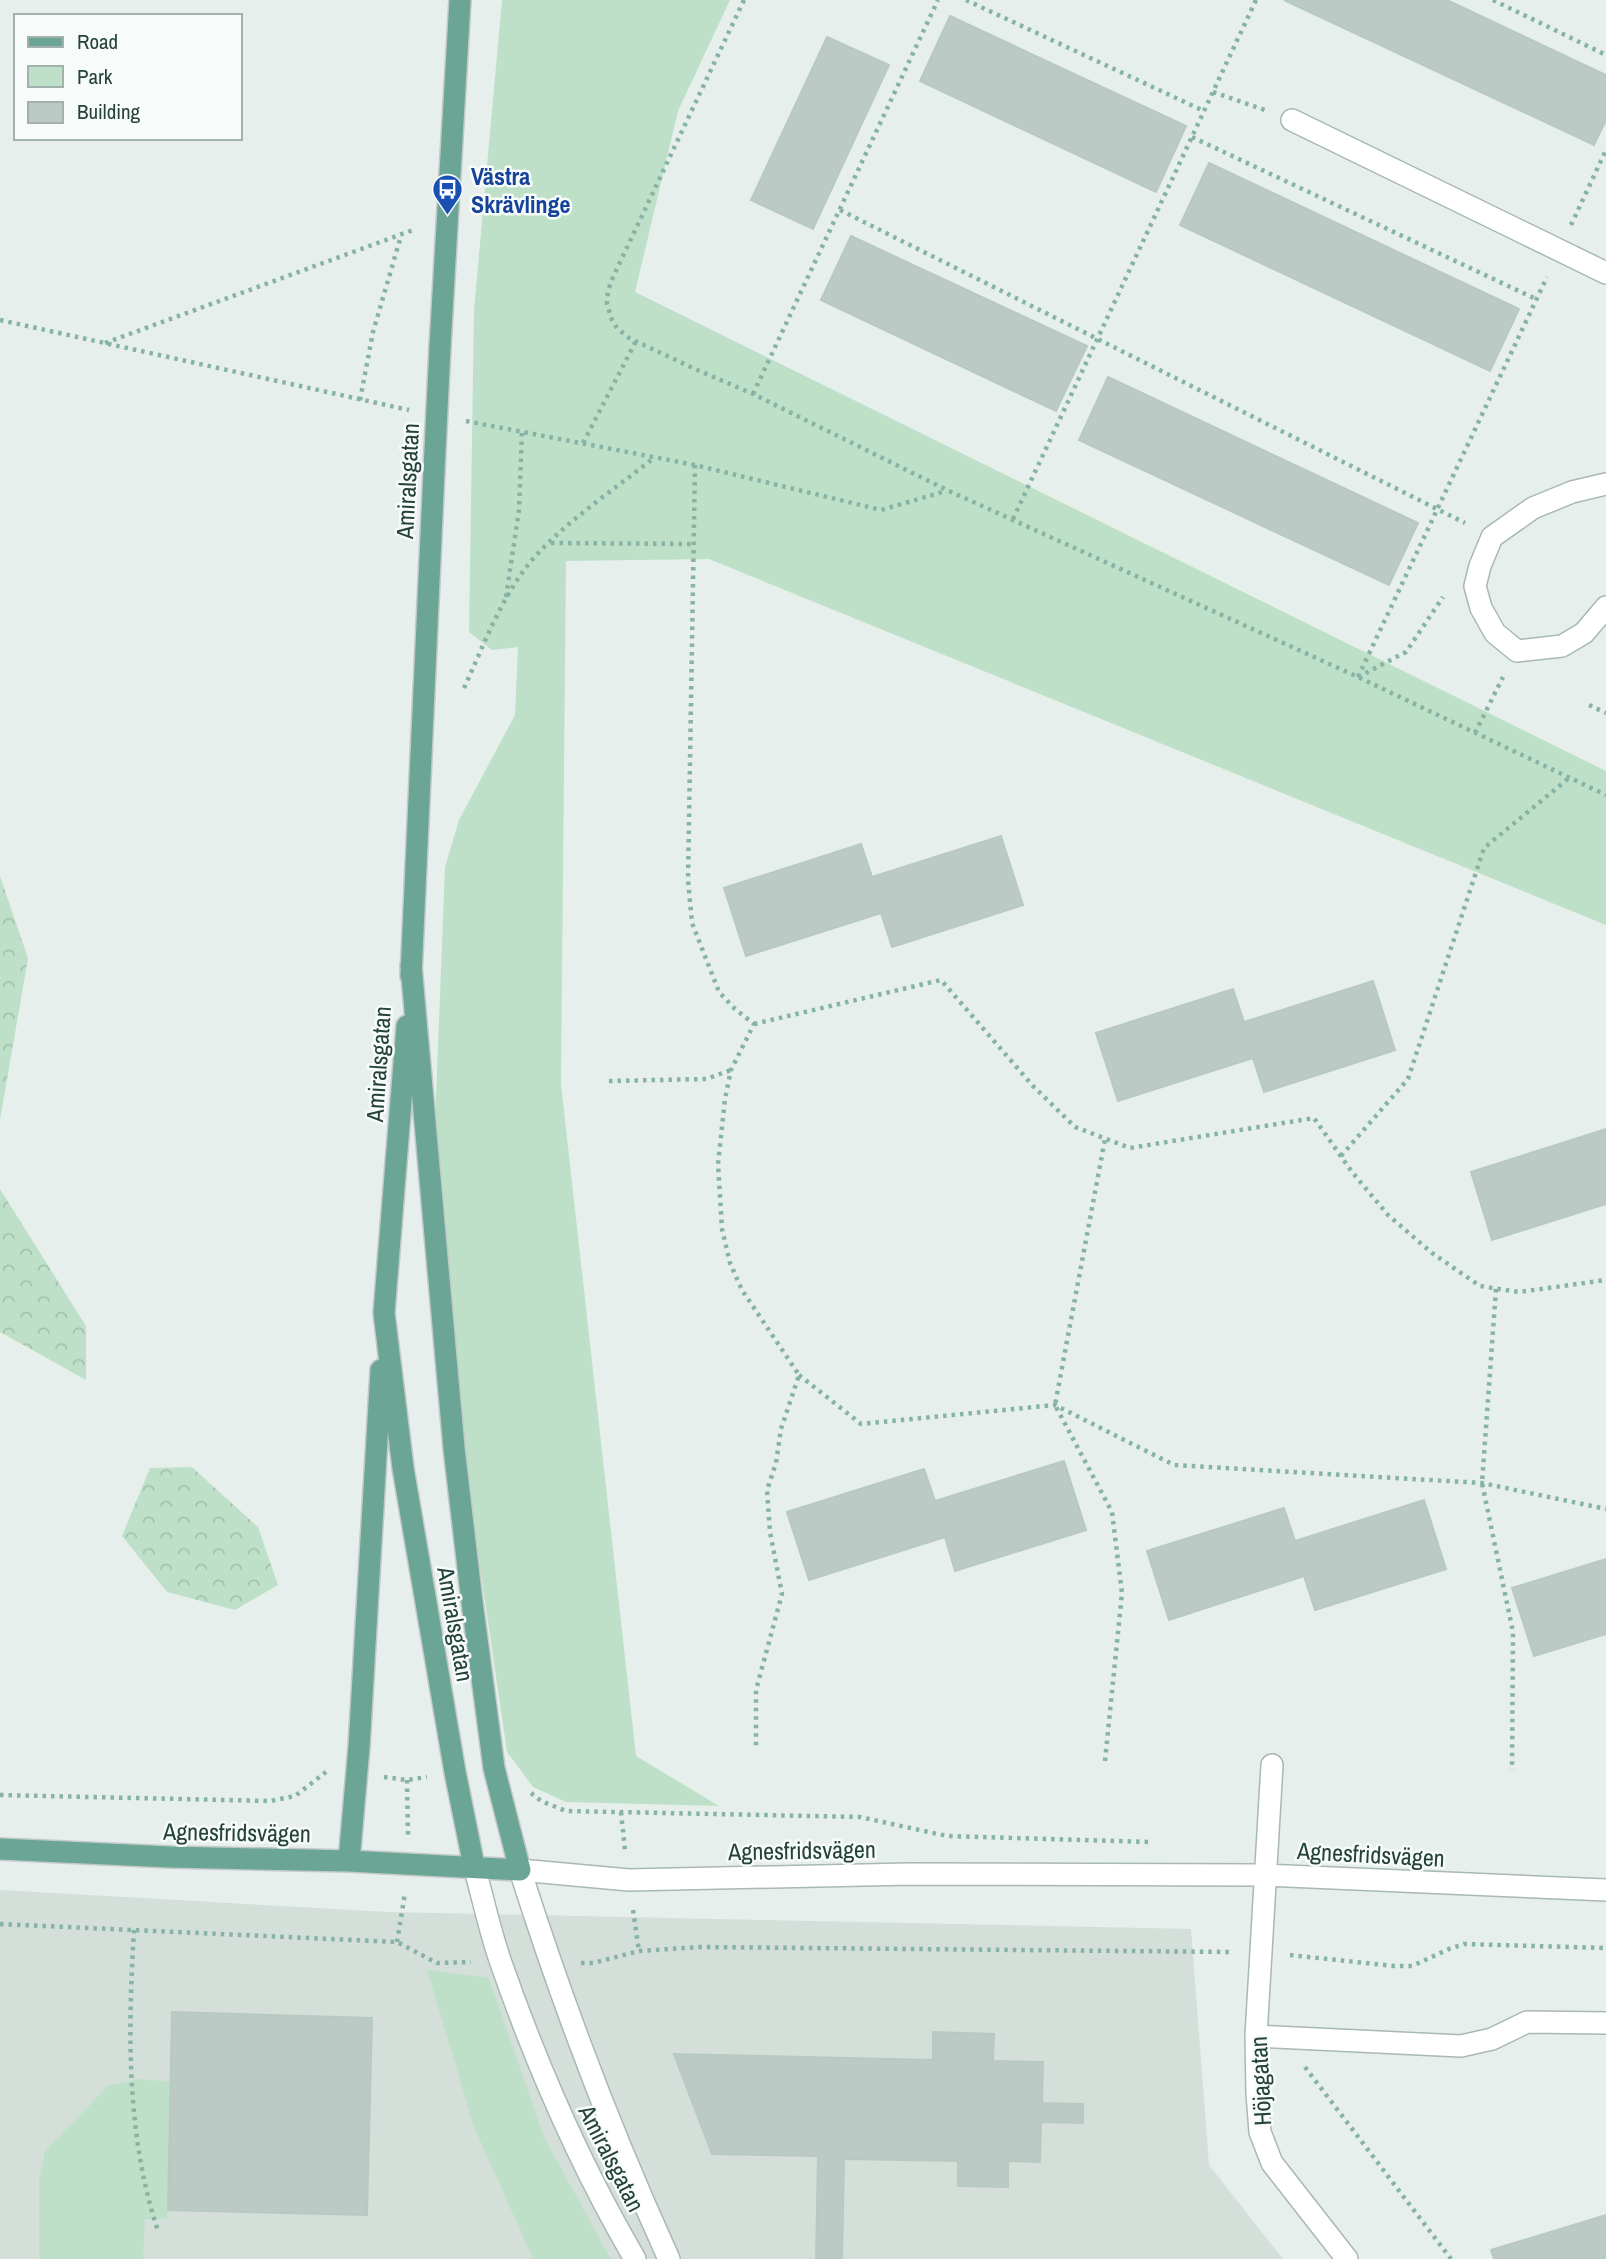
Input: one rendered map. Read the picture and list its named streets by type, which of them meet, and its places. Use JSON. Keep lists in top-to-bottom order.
{
  "streets": {
    "main road": ["Amiralsgatan", "Agnesfridsvägen"],
    "street": ["Höjagatan"]
  },
  "crossings": [
    ["Amiralsgatan", "Agnesfridsvägen"],
    ["Agnesfridsvägen", "Höjagatan"]
  ],
  "places": {
    "bus stop": ["Västra Skrävlinge"]
  },
  "legend": ["Road", "Park", "Building"]
}
